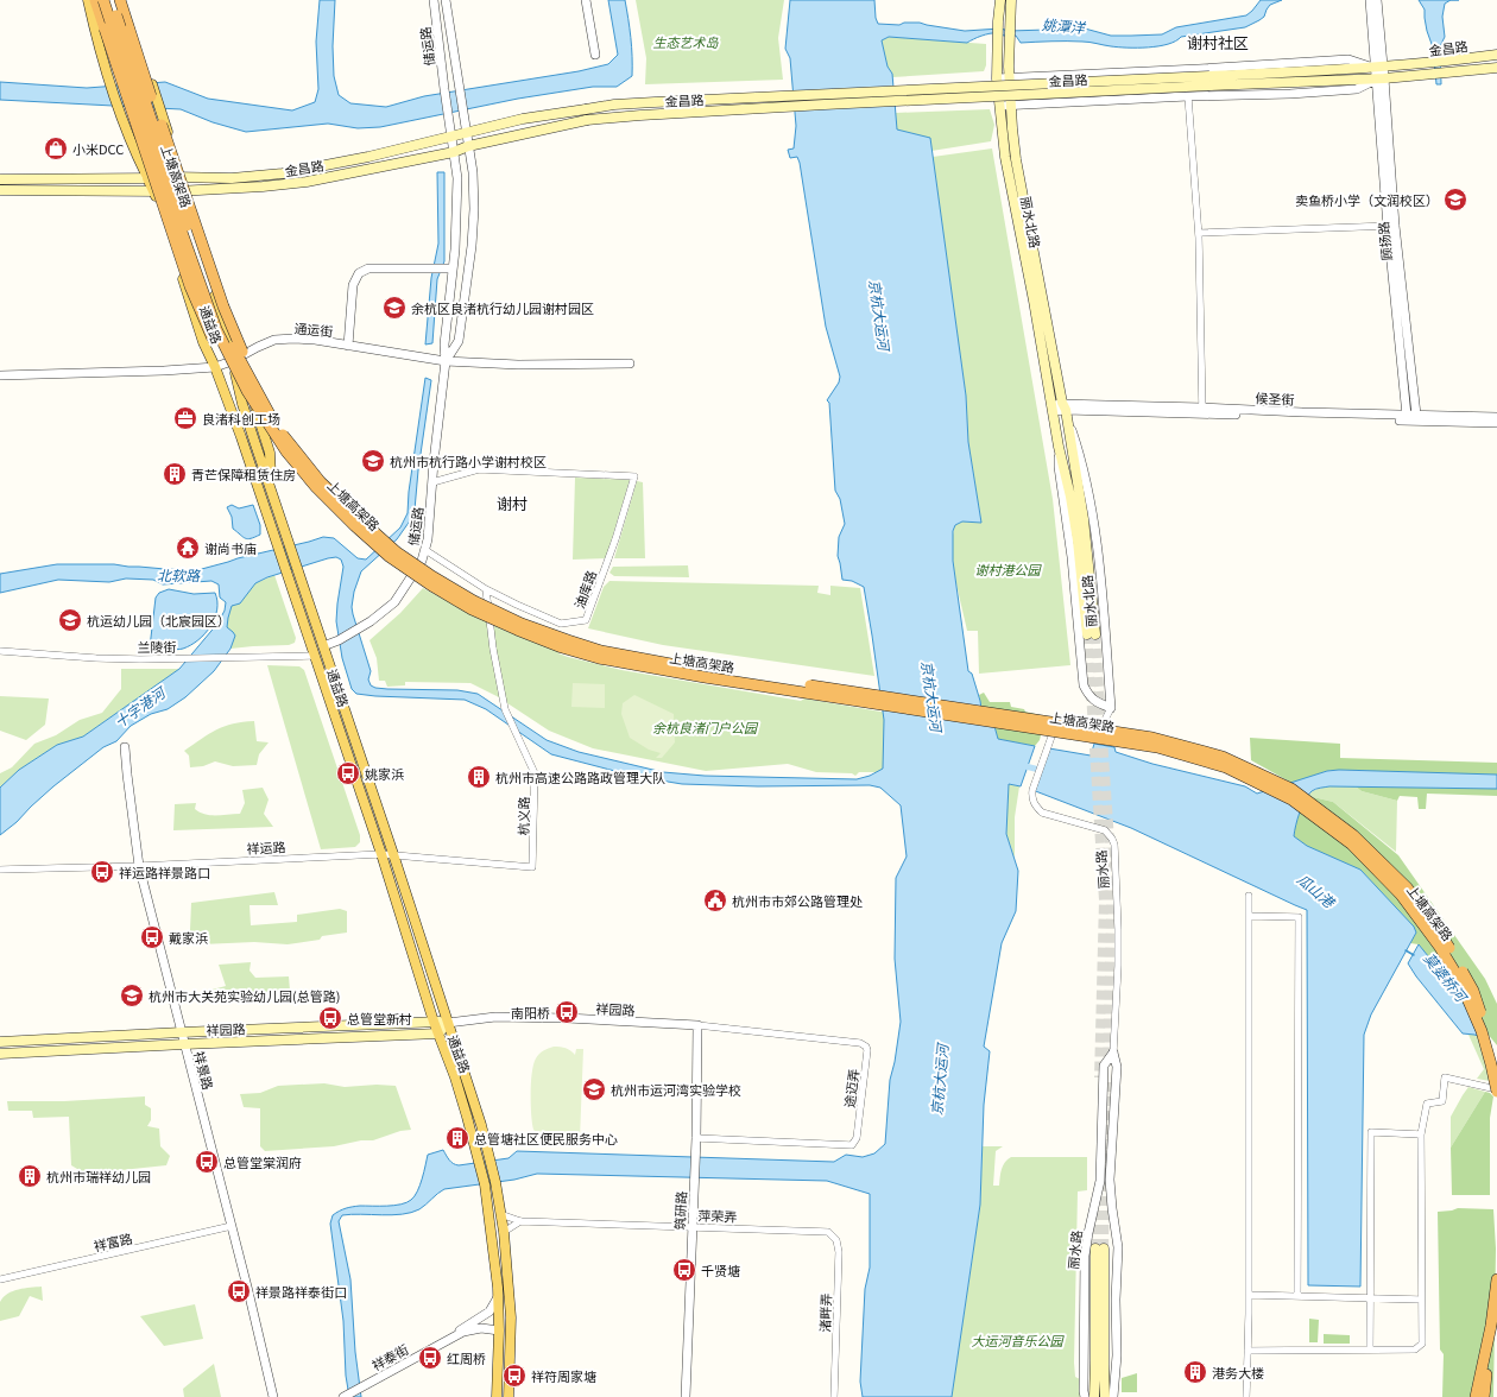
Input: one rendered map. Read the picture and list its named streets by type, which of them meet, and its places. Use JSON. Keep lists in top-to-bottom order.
{
  "streets": {
    "highway": ["上塘高架路"],
    "main road": [
      "金昌路",
      "丽水北路",
      "通益路",
      "丽水路",
      "祥园路"
    ],
    "street": [
      "储运路",
      "顾扬路",
      "通运街",
      "候圣街",
      "油库路",
      "兰陵街",
      "杭义路",
      "祥运路",
      "祥景路",
      "途迈弄",
      "筑研路",
      "萍荣弄",
      "祥富路",
      "渚畔弄",
      "祥泰街"
    ]
  },
  "crossings": [
    ["储运路", "金昌路"],
    ["储运路", "通益路"],
    ["储运路", "通运街"],
    ["储运路", "油库路"],
    ["金昌路", "丽水北路"],
    ["金昌路", "顾扬路"],
    ["金昌路", "通益路"],
    ["丽水北路", "候圣街"],
    ["丽水北路", "丽水路"],
    ["顾扬路", "候圣街"],
    ["通益路", "通运街"],
    ["通益路", "兰陵街"],
    ["通益路", "祥运路"],
    ["通益路", "祥园路"],
    ["通益路", "萍荣弄"],
    ["通益路", "祥泰街"],
    ["油库路", "杭义路"],
    ["杭义路", "祥运路"],
    ["祥运路", "祥景路"],
    ["祥园路", "祥景路"],
    ["祥园路", "途迈弄"],
    ["祥园路", "筑研路"],
    ["祥景路", "祥富路"],
    ["途迈弄", "筑研路"],
    ["筑研路", "萍荣弄"],
    ["萍荣弄", "渚畔弄"]
  ],
  "districts": ["谢村社区", "谢村"],
  "water": [
    "姚潭洋",
    "京杭大运河",
    "北软路",
    "十字港河",
    "瓜山港",
    "莫婆桥河"
  ],
  "parks": [
    "生态艺术岛",
    "谢村港公园",
    "余杭良渚门户公园",
    "大运河音乐公园"
  ],
  "places": {
    "shop": ["小米DCC"],
    "school or university": [
      "卖鱼桥小学（文润校区）",
      "余杭区良渚杭行幼儿园谢村园区",
      "杭州市杭行路小学谢村校区",
      "杭运幼儿园（北宸园区）",
      "杭州市大关苑实验幼儿园(总管路)",
      "杭州市运河湾实验学校"
    ],
    "office": ["良渚科创工场"],
    "building": [
      "青芒保障租赁住房",
      "杭州市高速公路路政管理大队",
      "总管塘社区便民服务中心",
      "杭州市瑞祥幼儿园",
      "港务大楼"
    ],
    "temple": ["谢尚书庙"],
    "bus stop": [
      "姚家浜",
      "祥运路祥景路口",
      "戴家浜",
      "南阳桥",
      "总管堂新村",
      "总管堂棠润府",
      "千贤塘",
      "祥景路祥泰街口",
      "红周桥",
      "祥符周家塘"
    ],
    "public building": ["杭州市市郊公路管理处"]
  }
}
